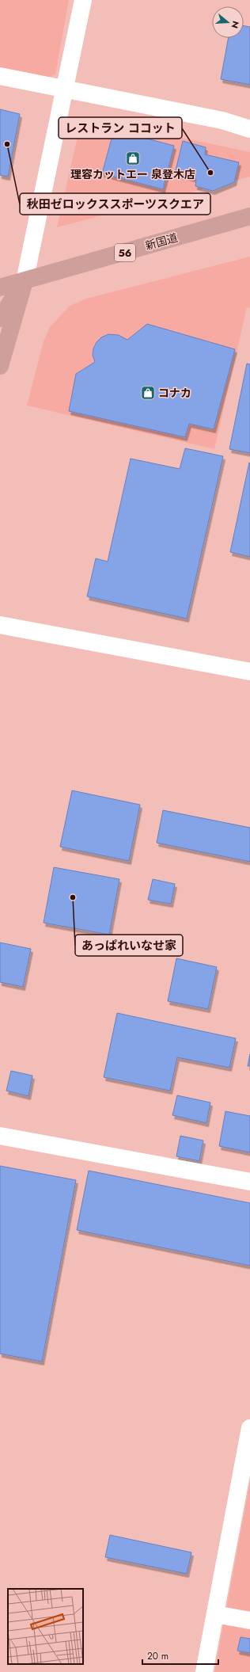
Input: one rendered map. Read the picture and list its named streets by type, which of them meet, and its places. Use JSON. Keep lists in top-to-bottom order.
{
  "streets": {
    "main road": ["新国道", "56"]
  },
  "places": {
    "other": ["秋田ゼロックススポーツスクエア", "レストラン ココット", "あっぱれいなせ家"],
    "shop": ["理容カットエー 泉登木店", "コナカ"]
  },
  "scale_bar": "20 m",
  "north": "right"
}
